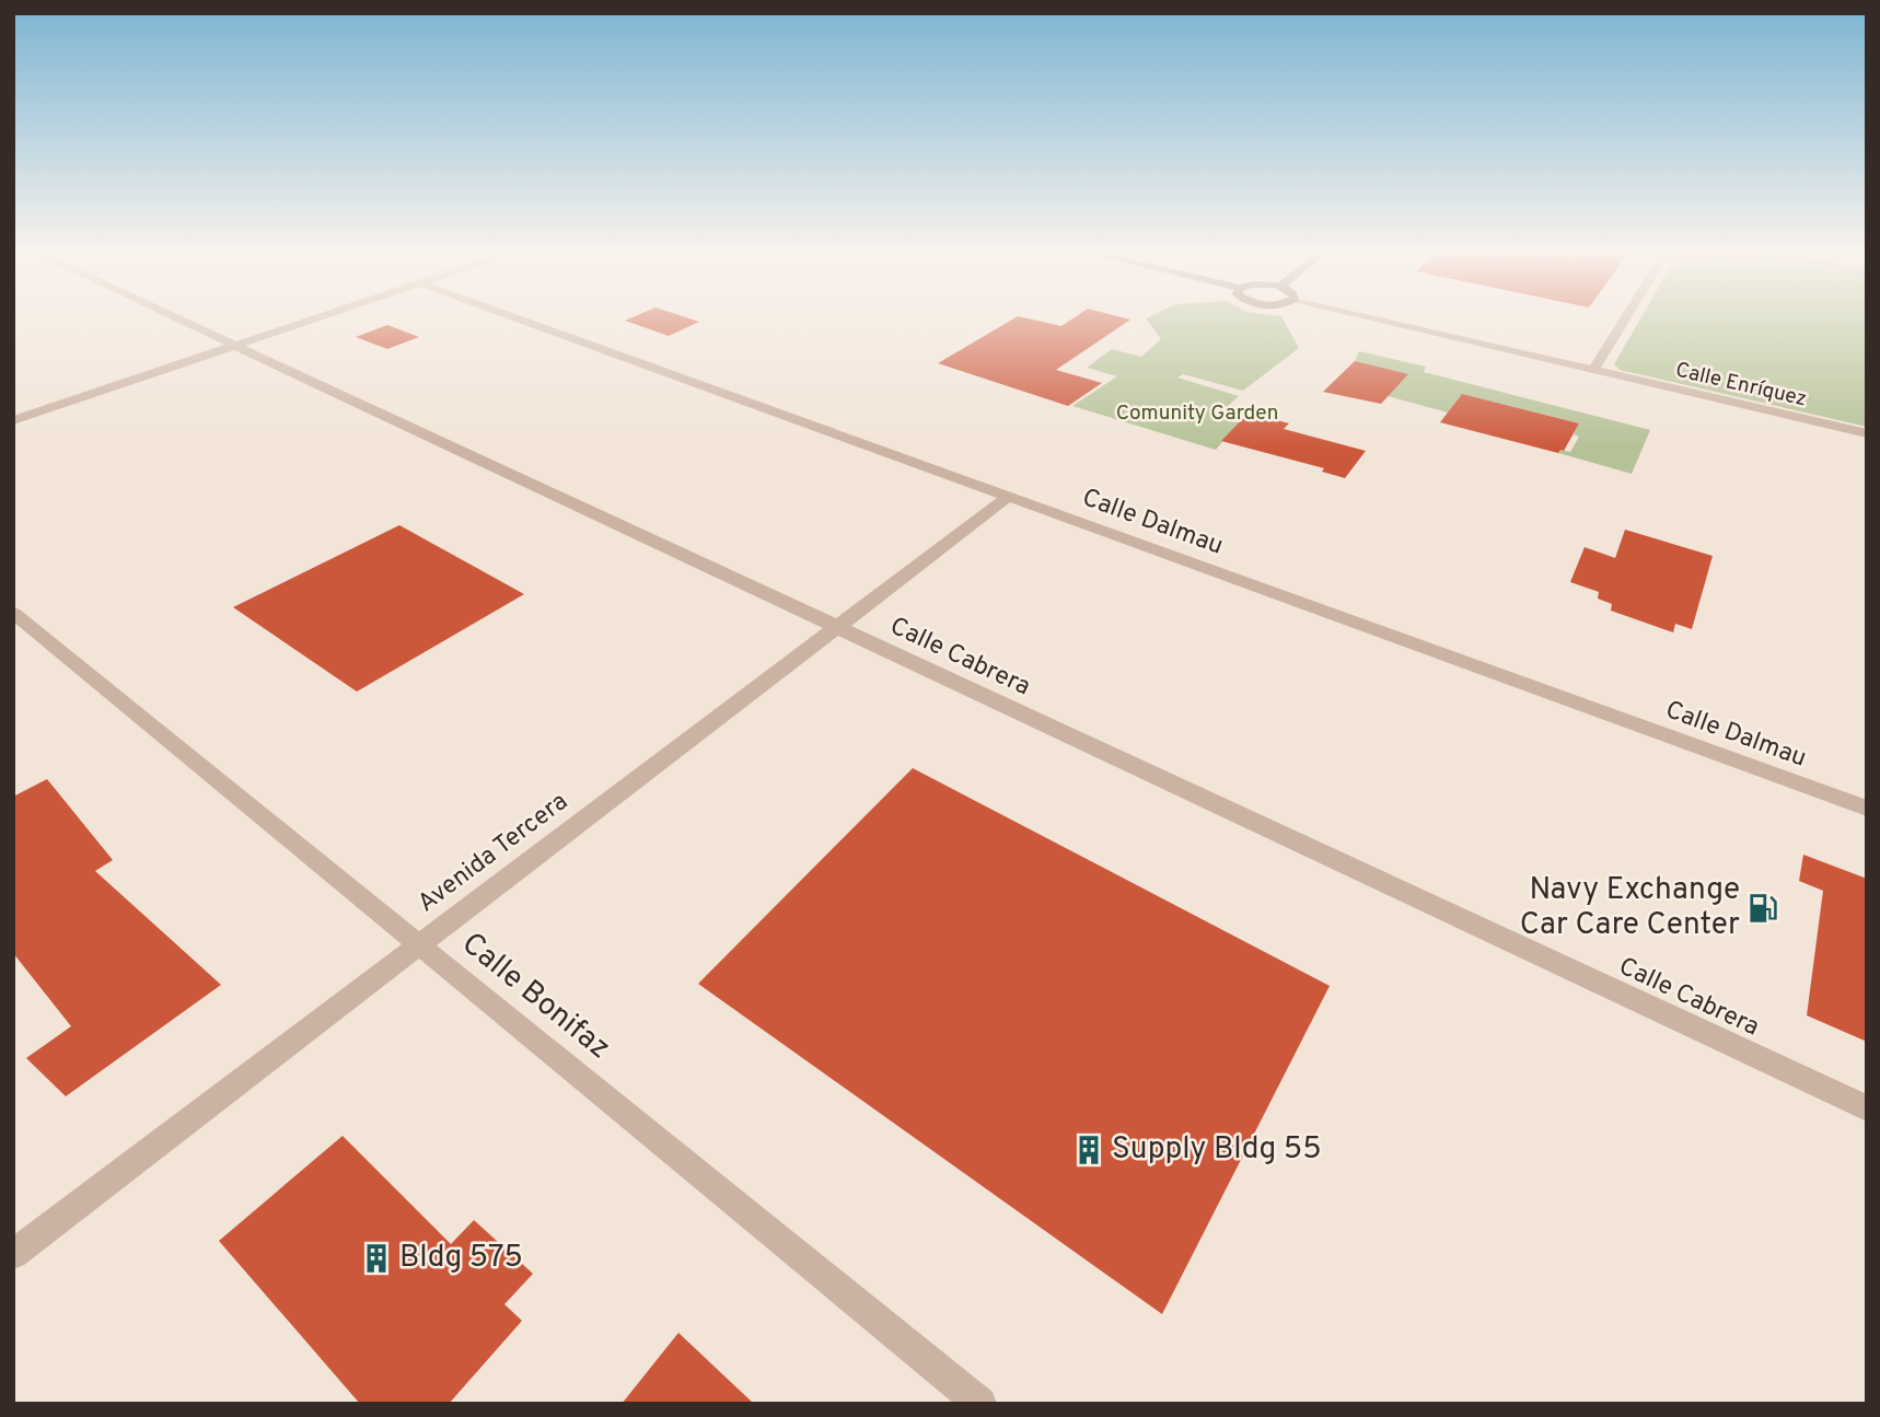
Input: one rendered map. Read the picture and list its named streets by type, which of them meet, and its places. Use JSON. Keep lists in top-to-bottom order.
{
  "streets": {
    "street": [
      "Calle Enríquez",
      "Calle Dalmau",
      "Calle Cabrera",
      "Avenida Tercera",
      "Calle Bonifaz"
    ]
  },
  "crossings": [
    ["Calle Dalmau", "Avenida Tercera"],
    ["Calle Cabrera", "Avenida Tercera"],
    ["Avenida Tercera", "Calle Bonifaz"]
  ],
  "parks": ["Comunity Garden"],
  "places": {
    "fuel station": ["Navy Exchange Car Care Center"],
    "building": ["Supply Bldg 55", "Bldg 575"]
  }
}
